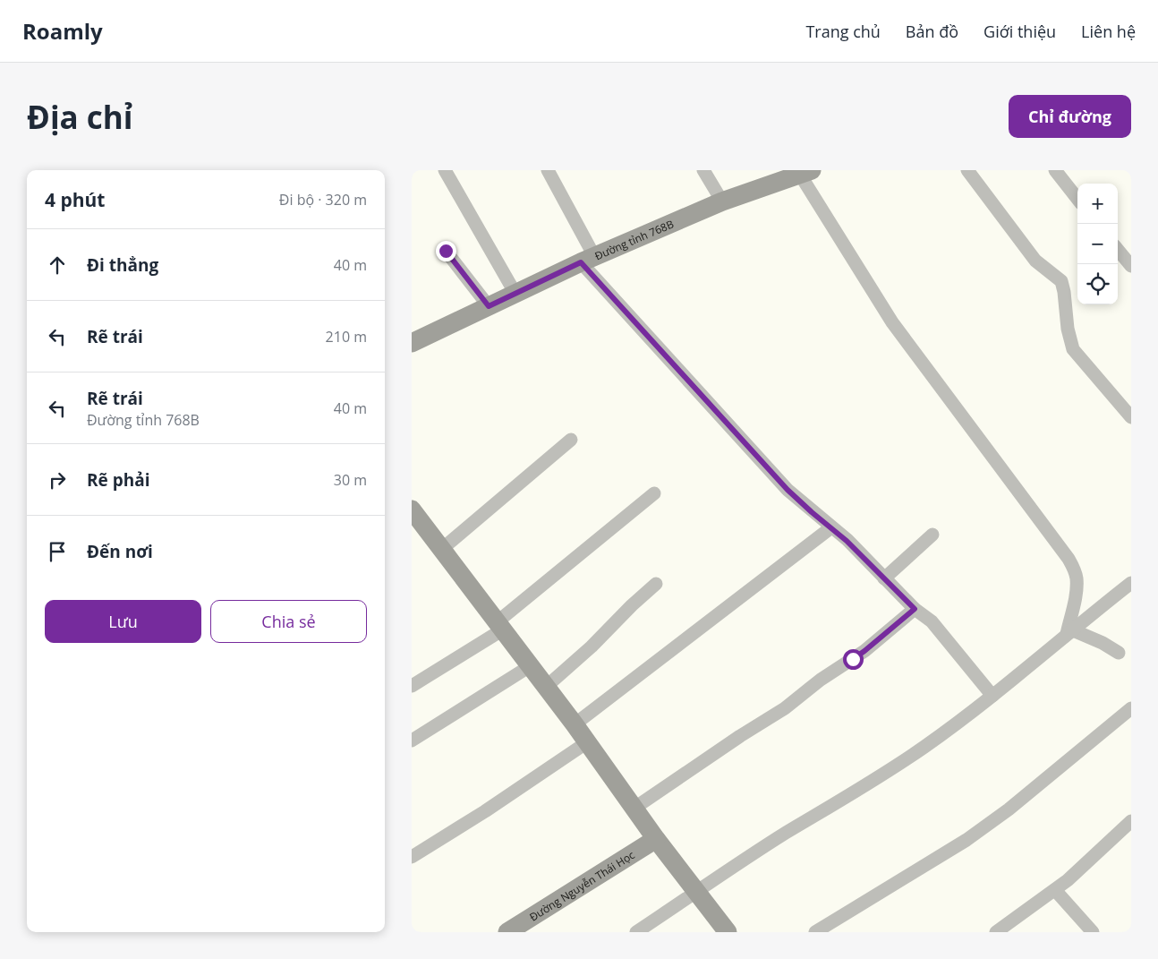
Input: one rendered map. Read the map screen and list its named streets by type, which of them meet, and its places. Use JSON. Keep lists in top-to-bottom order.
{
  "streets": {
    "street": ["Đường tỉnh 768B", "Đường Nguyễn Thái Học"]
  },
  "page": {
    "header": "Roamly",
    "nav": [
      "Trang chủ",
      "Bản đồ",
      "Giới thiệu",
      "Liên hệ"
    ],
    "buttons": [
      "Chỉ đường",
      ["Lưu", "Chia sẻ"]
    ],
    "title": "Địa chỉ",
    "heading": ["4 phút", "Đi bộ · 320 m"],
    "map_buttons": ["+", "−"],
    "list": [
      ["Đi thẳng", "40 m"],
      ["Rẽ trái", "210 m"],
      ["Rẽ trái", "Đường tỉnh 768B", "40 m"],
      ["Rẽ phải", "30 m"],
      "Đến nơi"
    ]
  }
}
